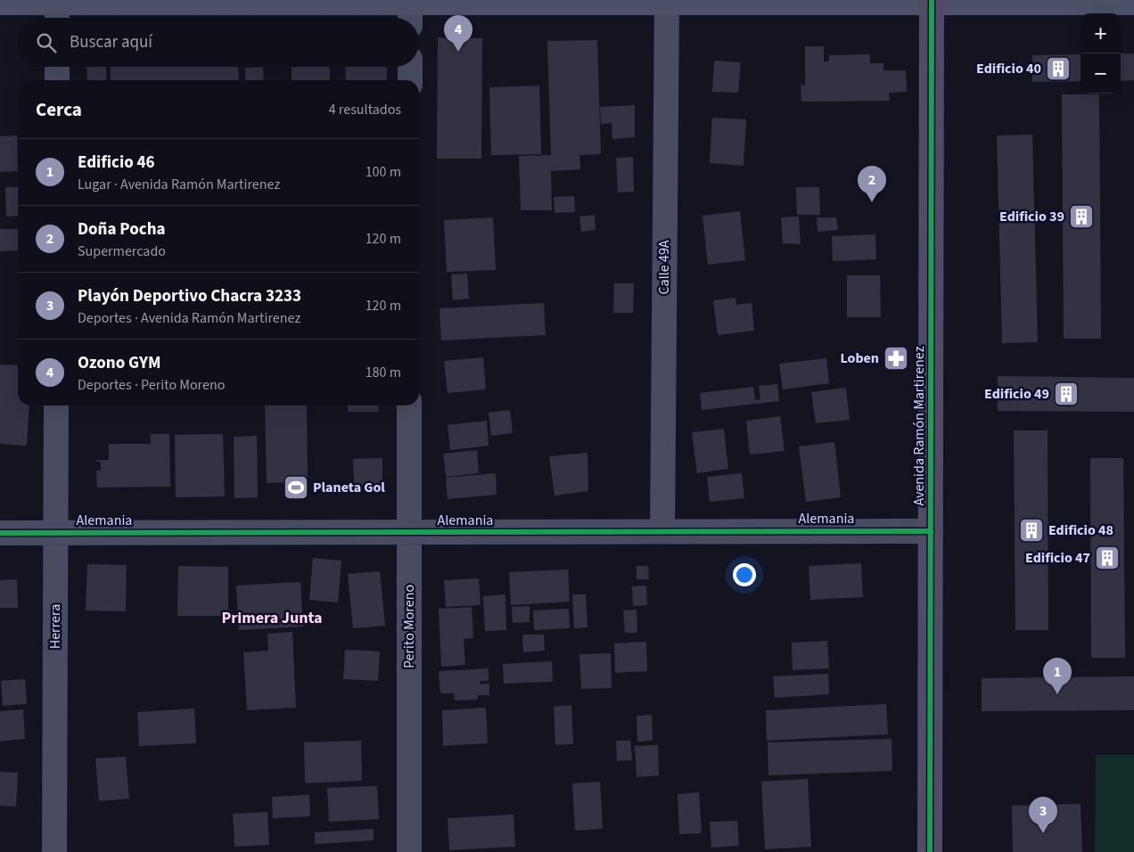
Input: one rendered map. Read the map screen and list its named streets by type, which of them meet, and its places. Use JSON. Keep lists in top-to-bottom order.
{
  "streets": {
    "main road": ["Avenida Ramón Martirenez"],
    "street": [
      "Calle 49A",
      "Alemania",
      "Herrera",
      "Perito Moreno"
    ]
  },
  "crossings": [
    ["Calle 49A", "Alemania"],
    ["Avenida Ramón Martirenez", "Alemania"],
    ["Alemania", "Herrera"],
    ["Alemania", "Perito Moreno"]
  ],
  "districts": ["Primera Junta"],
  "places": {
    "building": [
      "Edificio 40",
      "Edificio 39",
      "Edificio 49",
      "Edificio 48",
      "Edificio 47"
    ],
    "pharmacy": ["Loben"],
    "sports": ["Planeta Gol"]
  },
  "page": {
    "map_buttons": ["+", "−"],
    "pins": [
      "4",
      "2",
      "1",
      "3"
    ],
    "search": "Buscar aquí",
    "heading": ["Cerca", "4 resultados"],
    "list": [
      {
        "mark": "1",
        "name": "Edificio 46",
        "note": "Lugar · Avenida Ramón Martirenez",
        "value": "100 m"
      },
      {
        "mark": "2",
        "name": "Doña Pocha",
        "note": "Supermercado",
        "value": "120 m"
      },
      {
        "mark": "3",
        "name": "Playón Deportivo Chacra 3233",
        "note": "Deportes · Avenida Ramón Martirenez",
        "value": "120 m"
      },
      {
        "mark": "4",
        "name": "Ozono GYM",
        "note": "Deportes · Perito Moreno",
        "value": "180 m"
      }
    ]
  }
}
